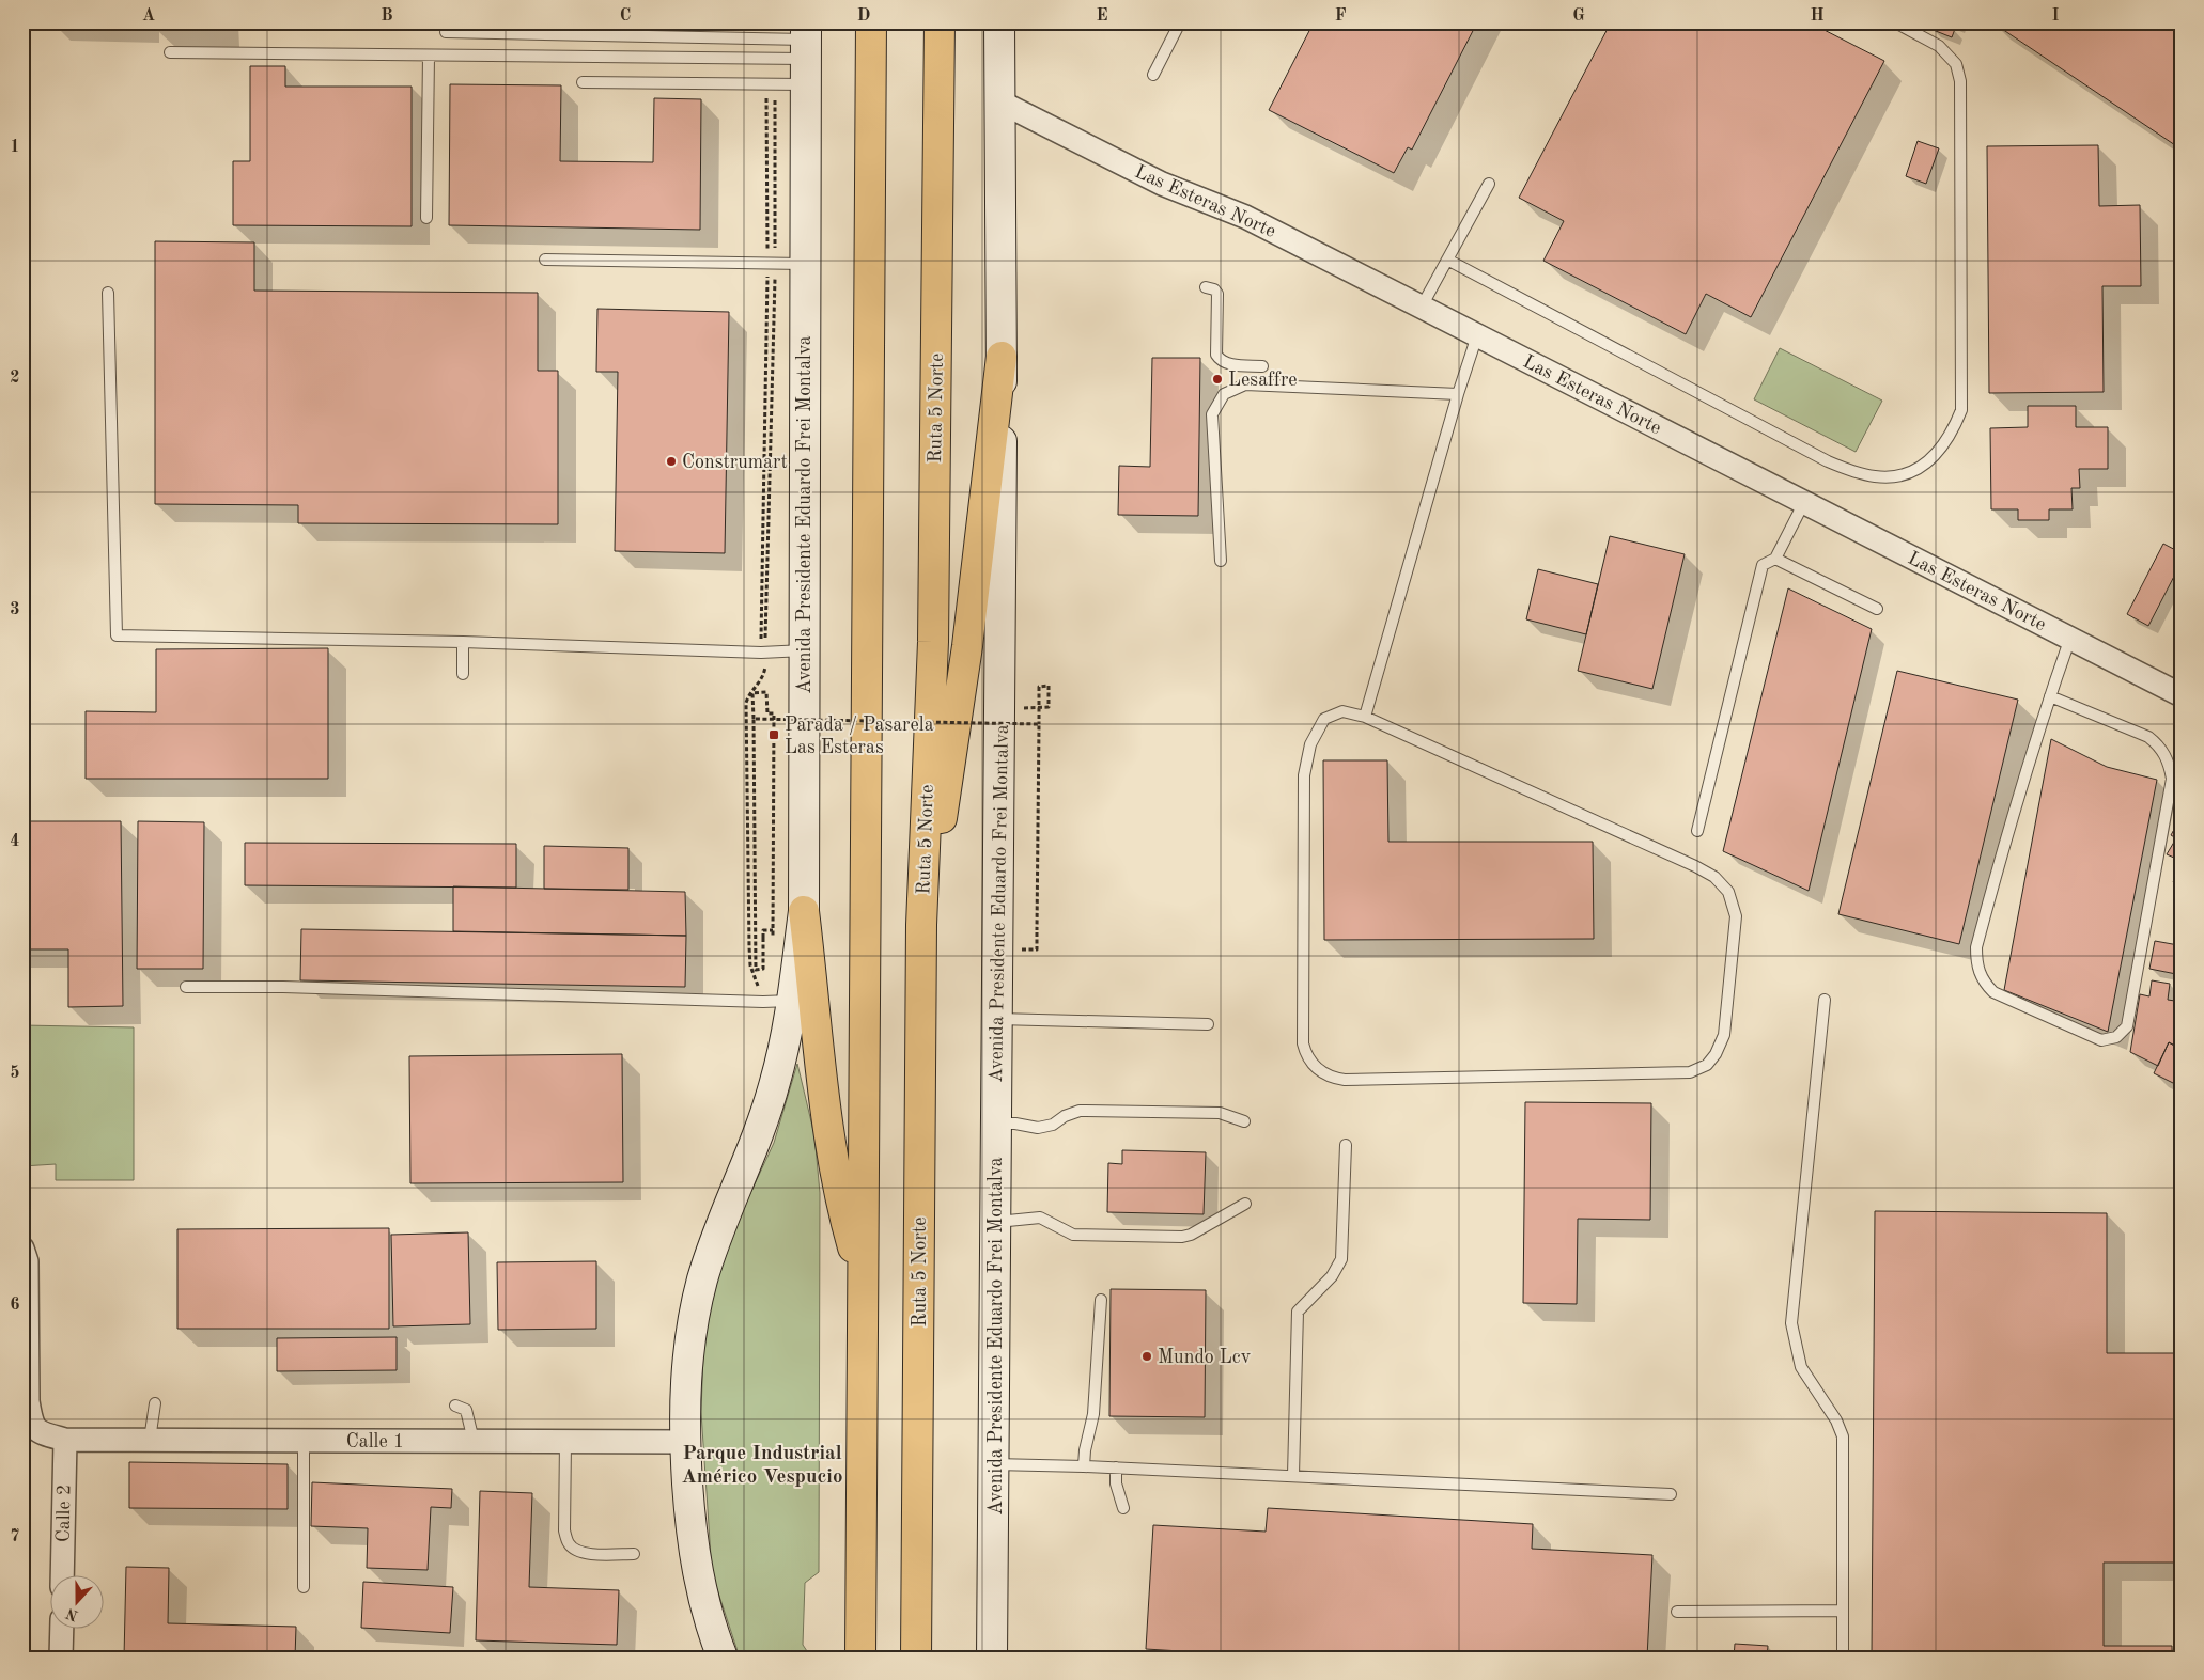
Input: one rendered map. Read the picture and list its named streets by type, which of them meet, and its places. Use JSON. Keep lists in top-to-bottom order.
{
  "streets": {
    "highway": ["Ruta 5 Norte"],
    "main road": ["Avenida Presidente Eduardo Frei Montalva"],
    "street": ["Las Esteras Norte", "Calle 1", "Calle 2"]
  },
  "crossings": [
    ["Las Esteras Norte", "Avenida Presidente Eduardo Frei Montalva"],
    ["Avenida Presidente Eduardo Frei Montalva", "Calle 1"],
    ["Calle 1", "Calle 2"]
  ],
  "districts": ["Parque Industrial Américo Vespucio"],
  "places": {
    "other": ["Lesaffre", "Construmart", "Mundo Lcv"],
    "transit": ["Parada / Pasarela Las Esteras"]
  },
  "north": "bottom",
  "grid": {
    "columns": [
      "A",
      "B",
      "C",
      "D",
      "E",
      "F",
      "G",
      "H",
      "I"
    ],
    "rows": [
      "1",
      "2",
      "3",
      "4",
      "5",
      "6",
      "7"
    ]
  }
}
